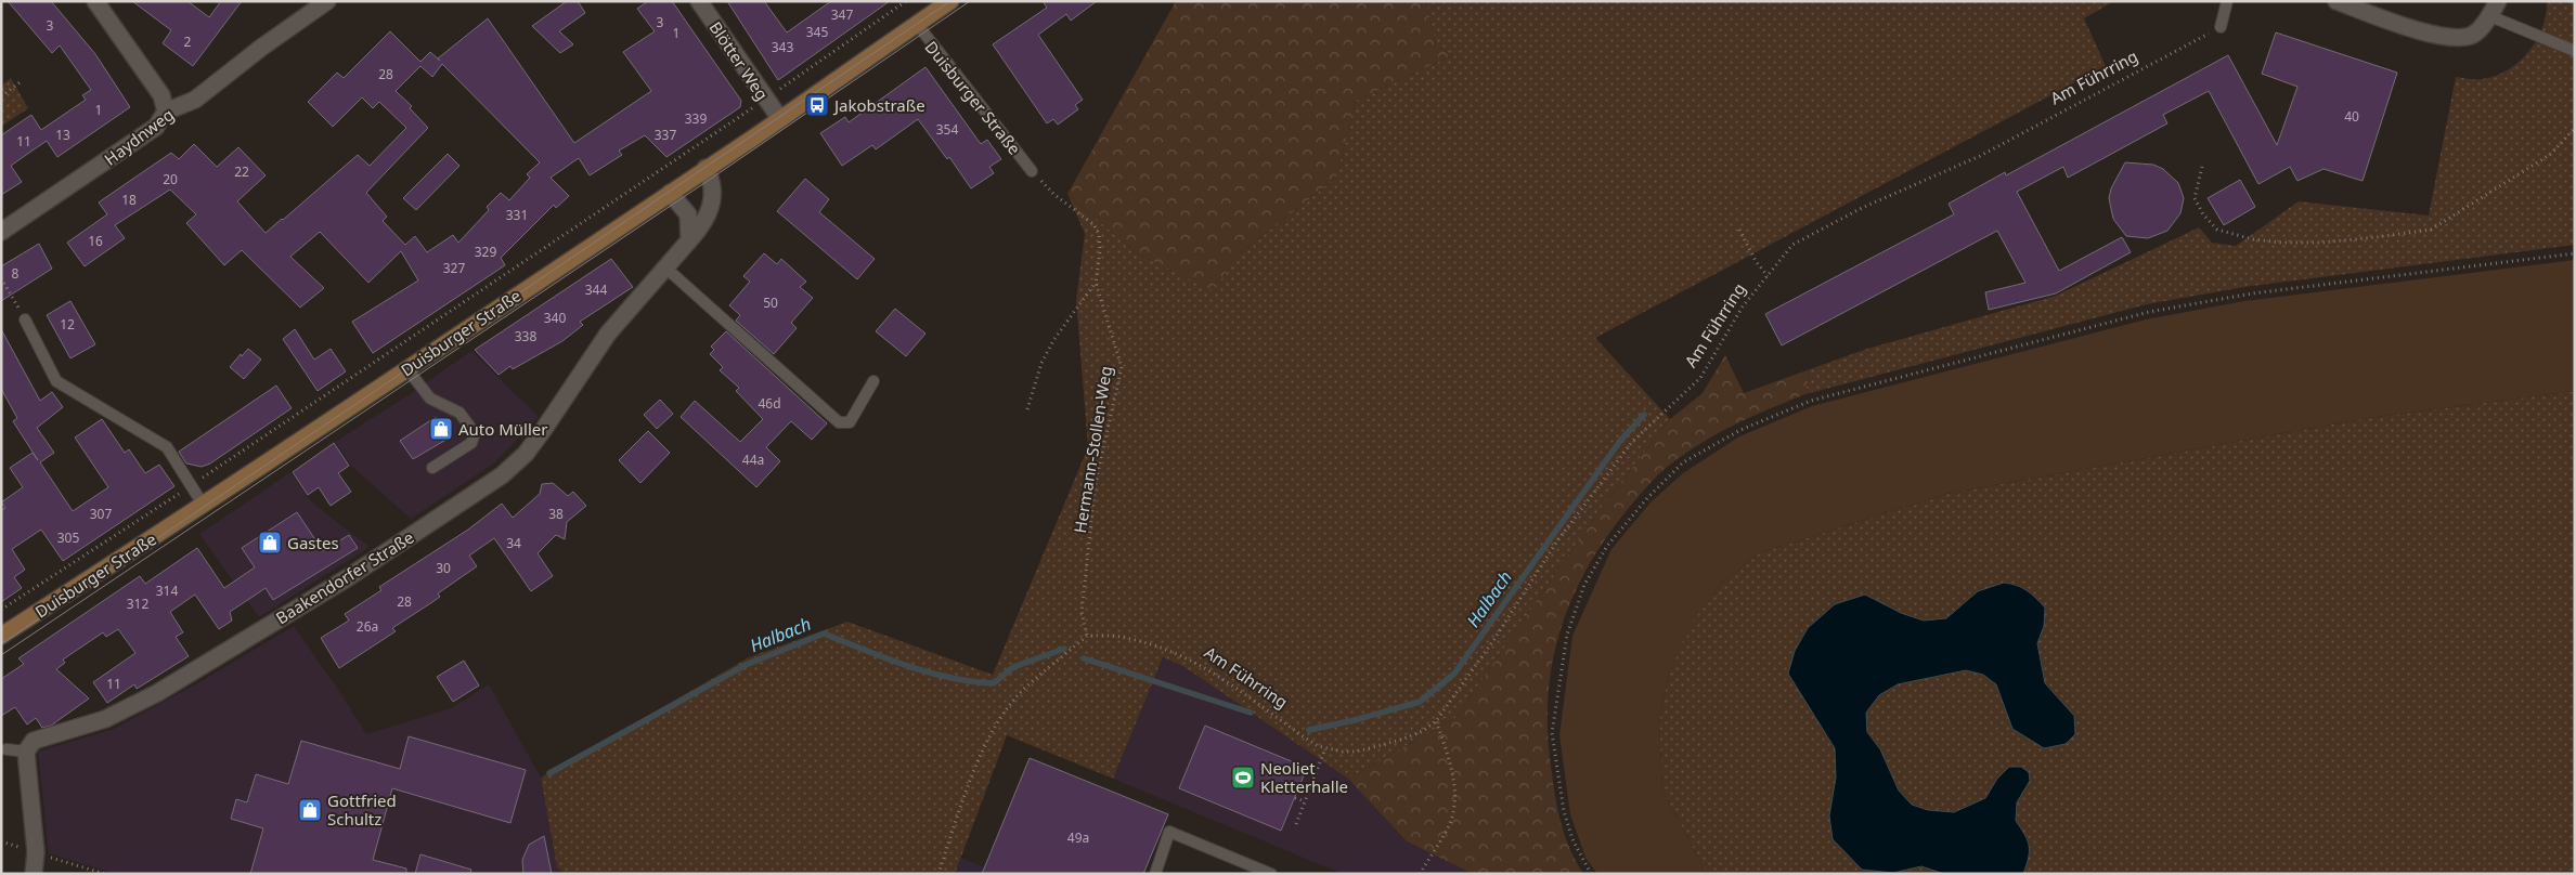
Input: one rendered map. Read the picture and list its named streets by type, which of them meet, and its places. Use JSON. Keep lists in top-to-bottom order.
{
  "streets": {
    "main road": ["Duisburger Straße"],
    "street": ["Blötter Weg", "Haydnweg", "Baakendorfer Straße"],
    "path": ["Am Führring", "Hermann-Stollen-Weg"]
  },
  "crossings": [
    ["Blötter Weg", "Duisburger Straße"],
    ["Am Führring", "Hermann-Stollen-Weg"],
    ["Duisburger Straße", "Hermann-Stollen-Weg"],
    ["Duisburger Straße", "Baakendorfer Straße"]
  ],
  "water": ["Halbach"],
  "places": {
    "bus stop": ["Jakobstraße"],
    "shop": ["Auto Müller", "Gastes", "Gottfried Schultz"],
    "sports": ["Neoliet Kletterhalle"]
  },
  "house_numbers": [
    "347",
    "3",
    "3",
    "345",
    "1",
    "2",
    "343",
    "28",
    "1",
    "40",
    "339",
    "354",
    "13",
    "337",
    "11",
    "22",
    "20",
    "18",
    "331",
    "16",
    "329",
    "327",
    "8",
    "344",
    "50",
    "340",
    "12",
    "338",
    "46d",
    "44a",
    "307",
    "38",
    "305",
    "34",
    "30",
    "314",
    "28",
    "312",
    "26a",
    "11",
    "49a"
  ]
}
